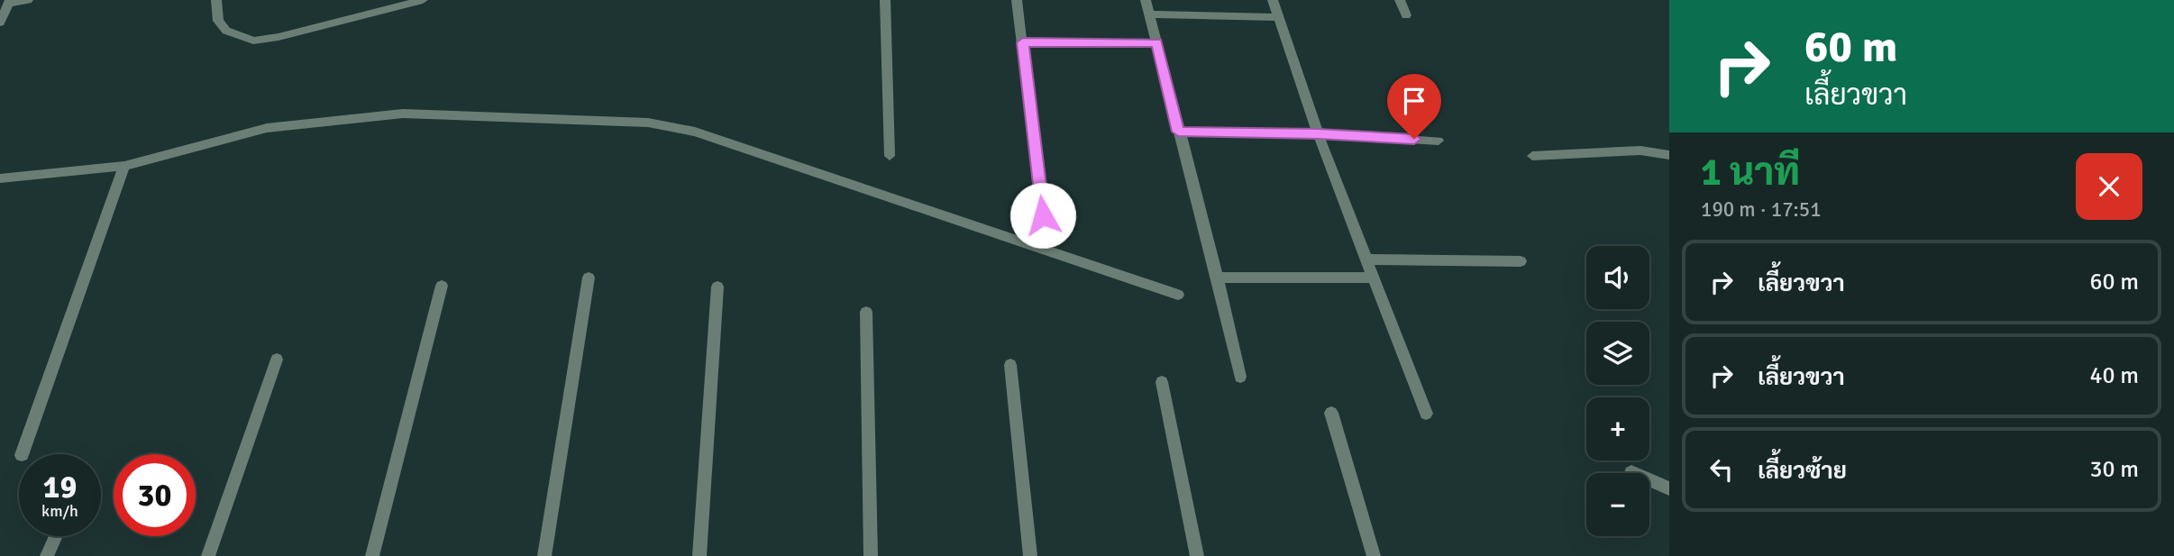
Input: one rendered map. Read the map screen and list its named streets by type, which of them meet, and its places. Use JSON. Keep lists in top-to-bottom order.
{
  "page": {
    "turn": ["60 m", "เลี้ยวขวา"],
    "heading": ["1 นาที", "190 m · 17:51"],
    "list": [
      {
        "name": "เลี้ยวขวา",
        "value": "60 m"
      },
      {
        "name": "เลี้ยวขวา",
        "value": "40 m"
      },
      {
        "name": "เลี้ยวซ้าย",
        "value": "30 m"
      }
    ],
    "map_buttons": ["+", "−"],
    "speed": "19 km/h",
    "limit": "30"
  }
}
